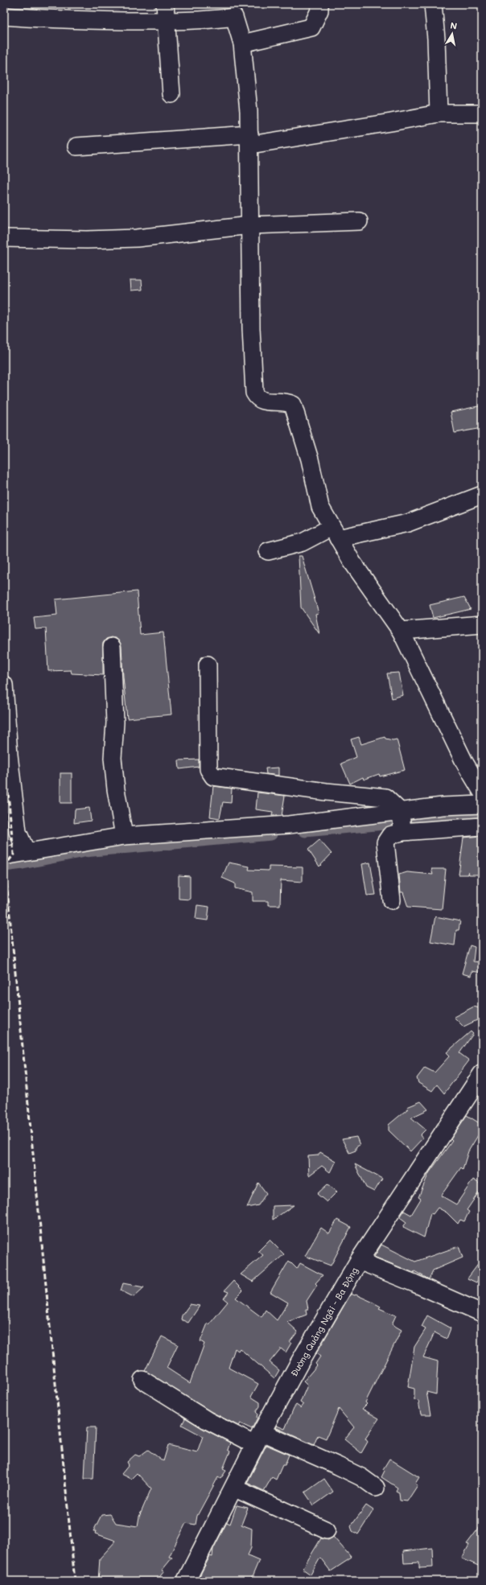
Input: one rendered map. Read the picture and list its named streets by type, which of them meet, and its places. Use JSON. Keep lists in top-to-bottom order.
{
  "streets": {
    "main road": ["Đường Quảng Ngãi - Ba Động"]
  },
  "north": "top"
}
